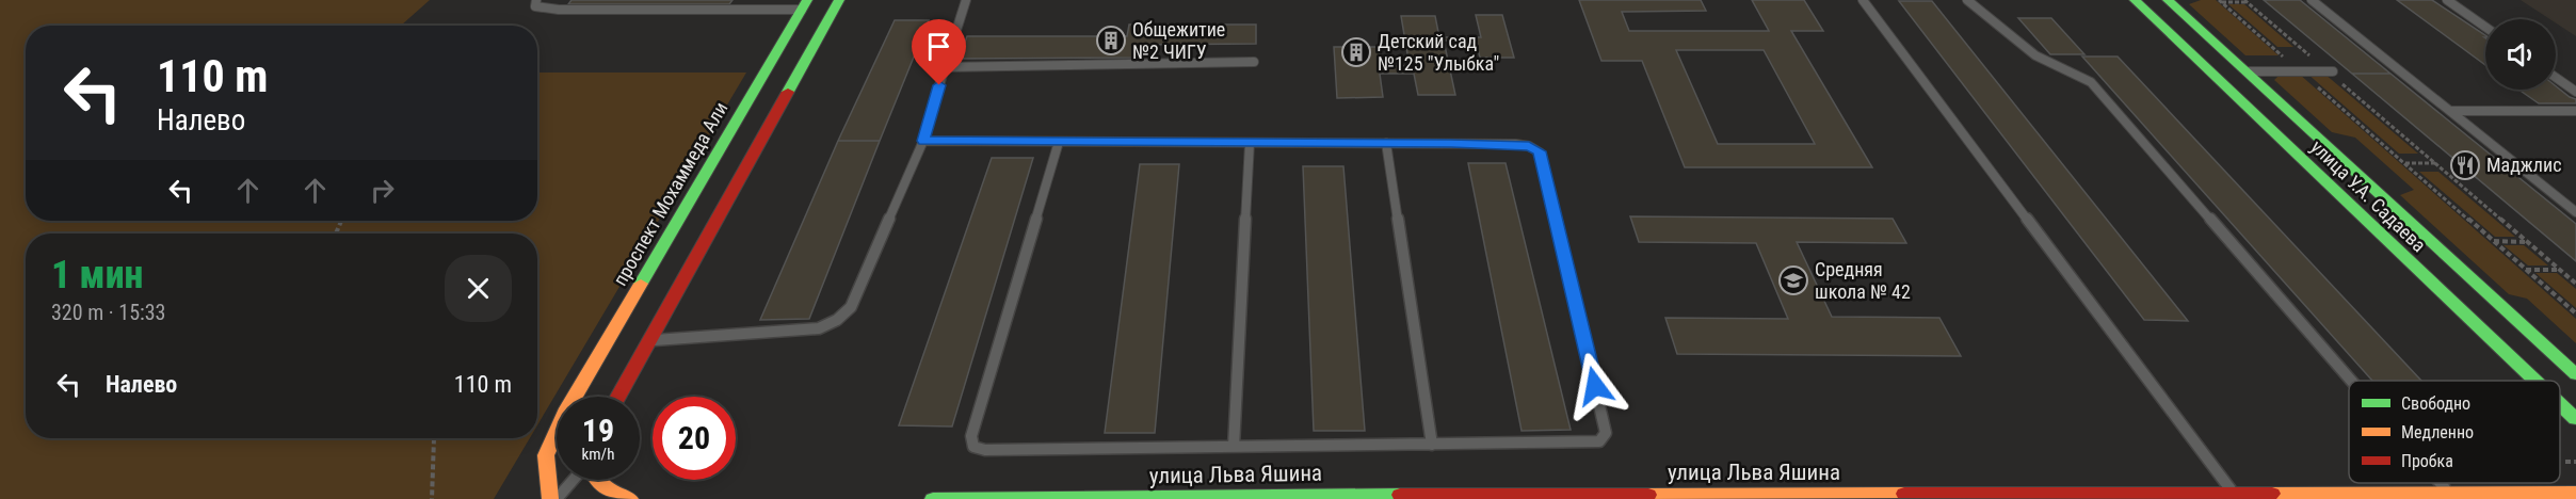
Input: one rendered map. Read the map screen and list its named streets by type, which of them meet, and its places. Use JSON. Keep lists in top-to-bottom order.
{
  "streets": {
    "main road": ["проспект Мохаммеда Али", "улица У.А. Садаева", "улица Льва Яшина"]
  },
  "places": {
    "building": ["Общежитие №2 ЧИГУ", "Детский сад №125 \"Улыбка\""],
    "restaurant": ["Маджлис"],
    "school or university": ["Средняя школа № 42"]
  },
  "legend": ["Свободно", "Медленно", "Пробка"],
  "page": {
    "turn": ["110 m", "Налево"],
    "heading": ["1 мин", "320 m · 15:33"],
    "list": [
      {
        "name": "Налево",
        "value": "110 m"
      }
    ],
    "speed": "19 km/h",
    "limit": "20"
  }
}
